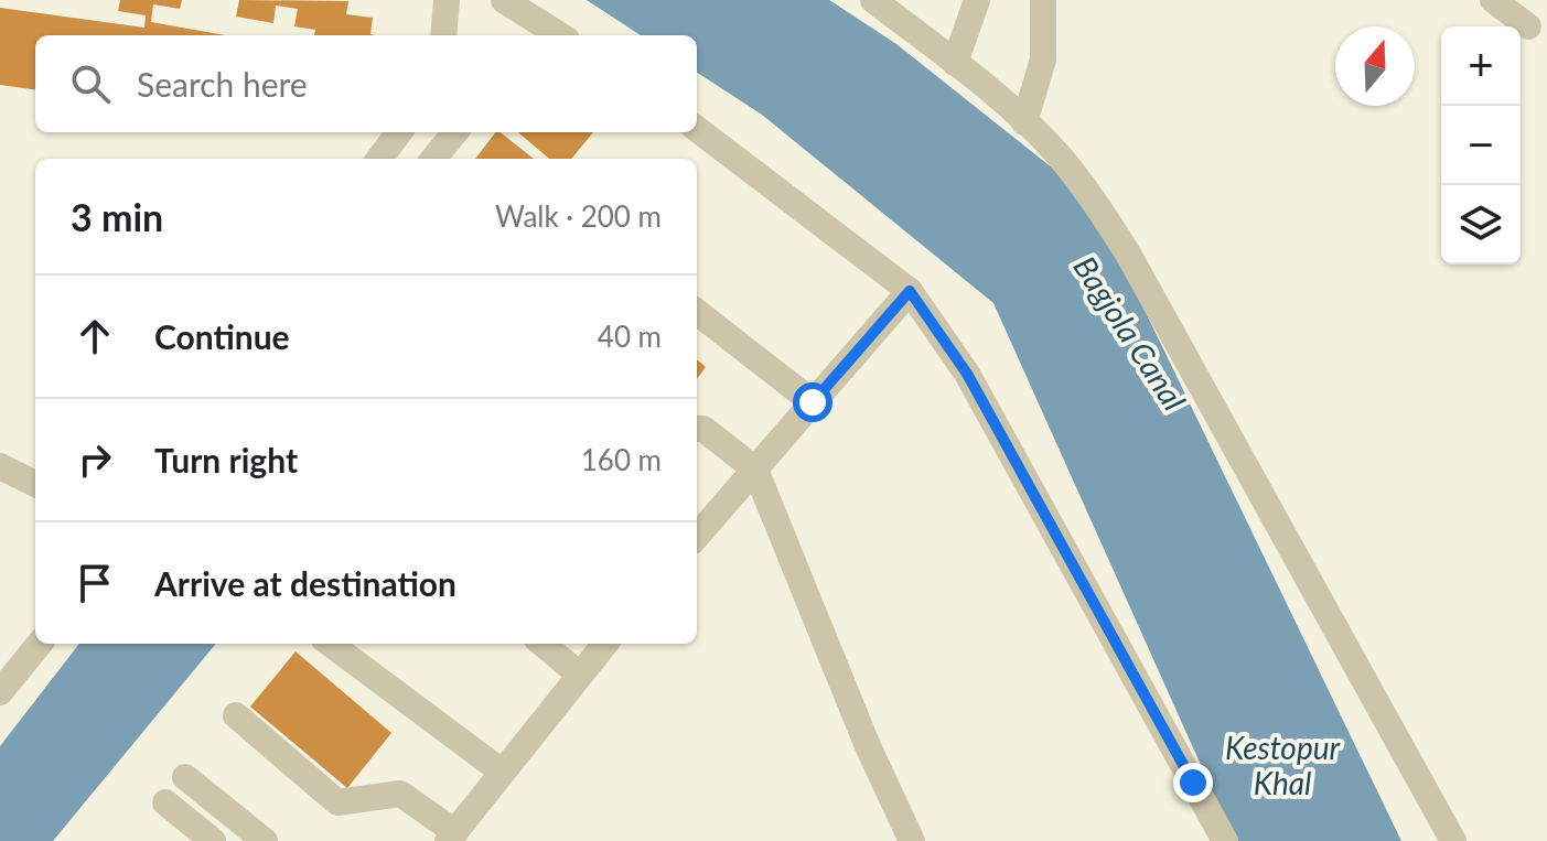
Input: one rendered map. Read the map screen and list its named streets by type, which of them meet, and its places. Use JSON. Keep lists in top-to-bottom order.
{
  "water": ["Bagjola Canal", "Kestopur Khal"],
  "north": "top",
  "page": {
    "map_buttons": ["+", "−"],
    "search": "Search here",
    "heading": ["3 min", "Walk · 200 m"],
    "list": [
      ["Continue", "40 m"],
      ["Turn right", "160 m"],
      "Arrive at destination"
    ]
  }
}
